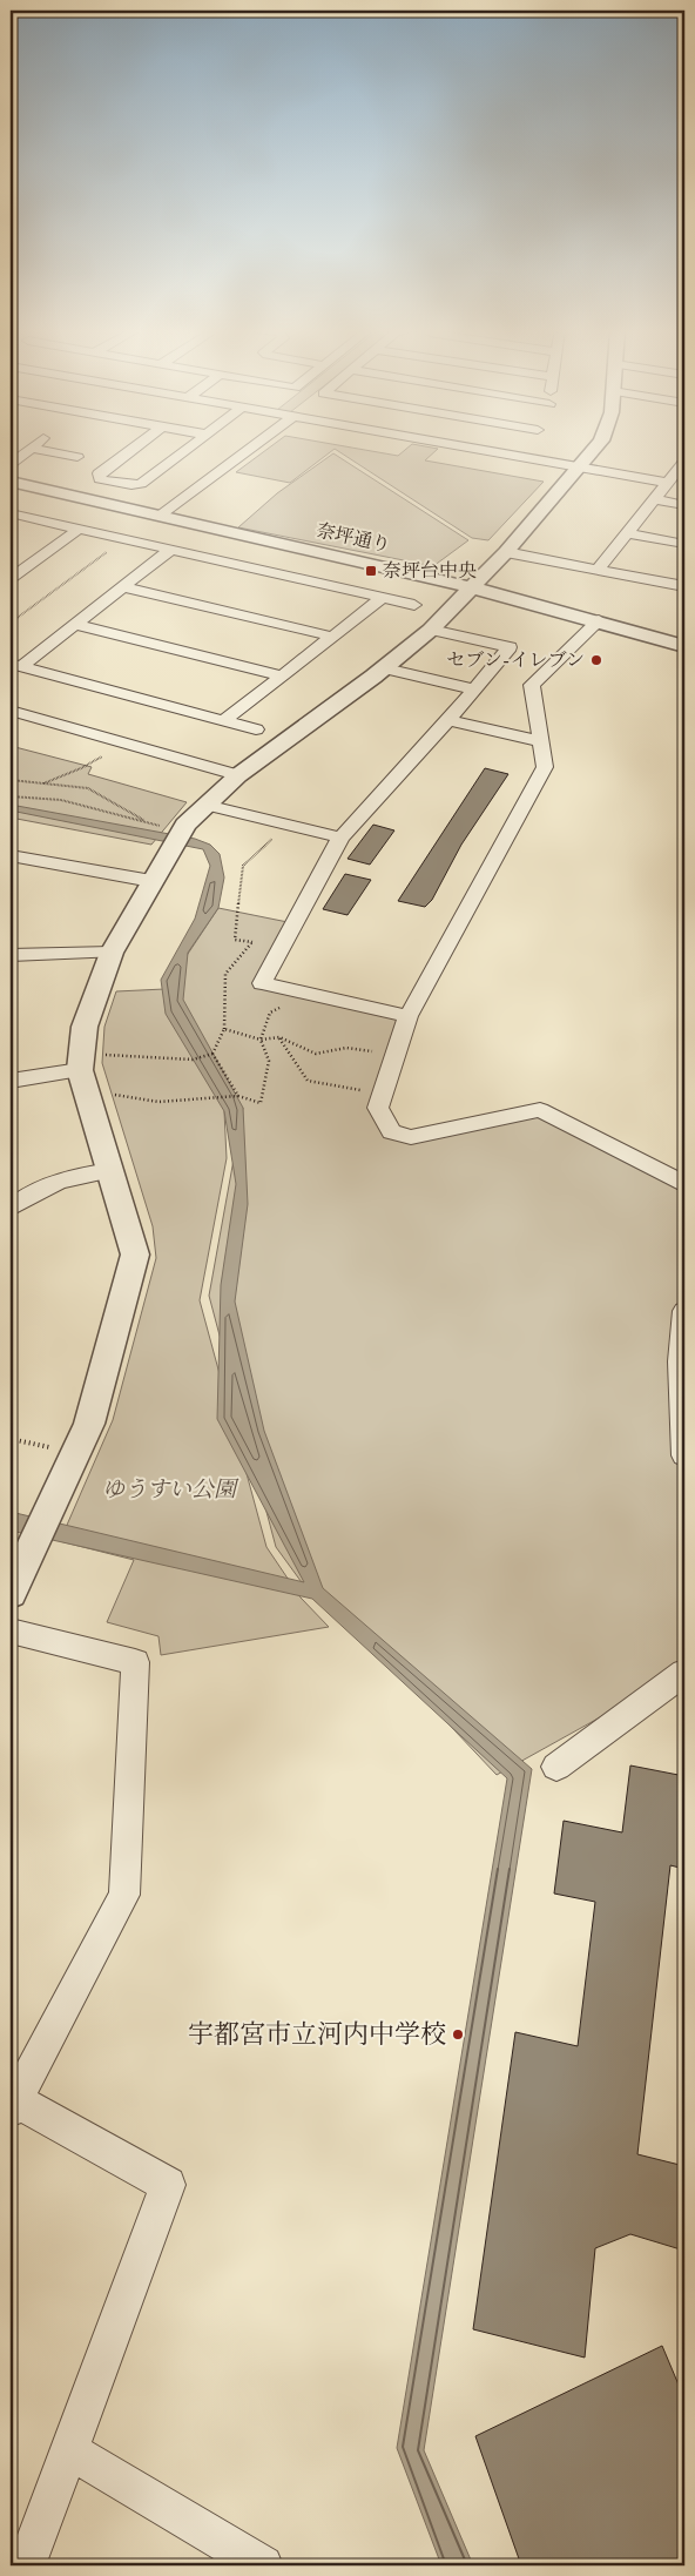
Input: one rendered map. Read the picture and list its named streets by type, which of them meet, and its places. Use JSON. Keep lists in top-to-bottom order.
{
  "streets": {
    "street": ["奈坪通り"]
  },
  "parks": ["ゆうすい公園"],
  "places": {
    "transit": ["奈坪台中央"],
    "other": ["セブン-イレブン", "宇都宮市立河内中学校"]
  }
}
